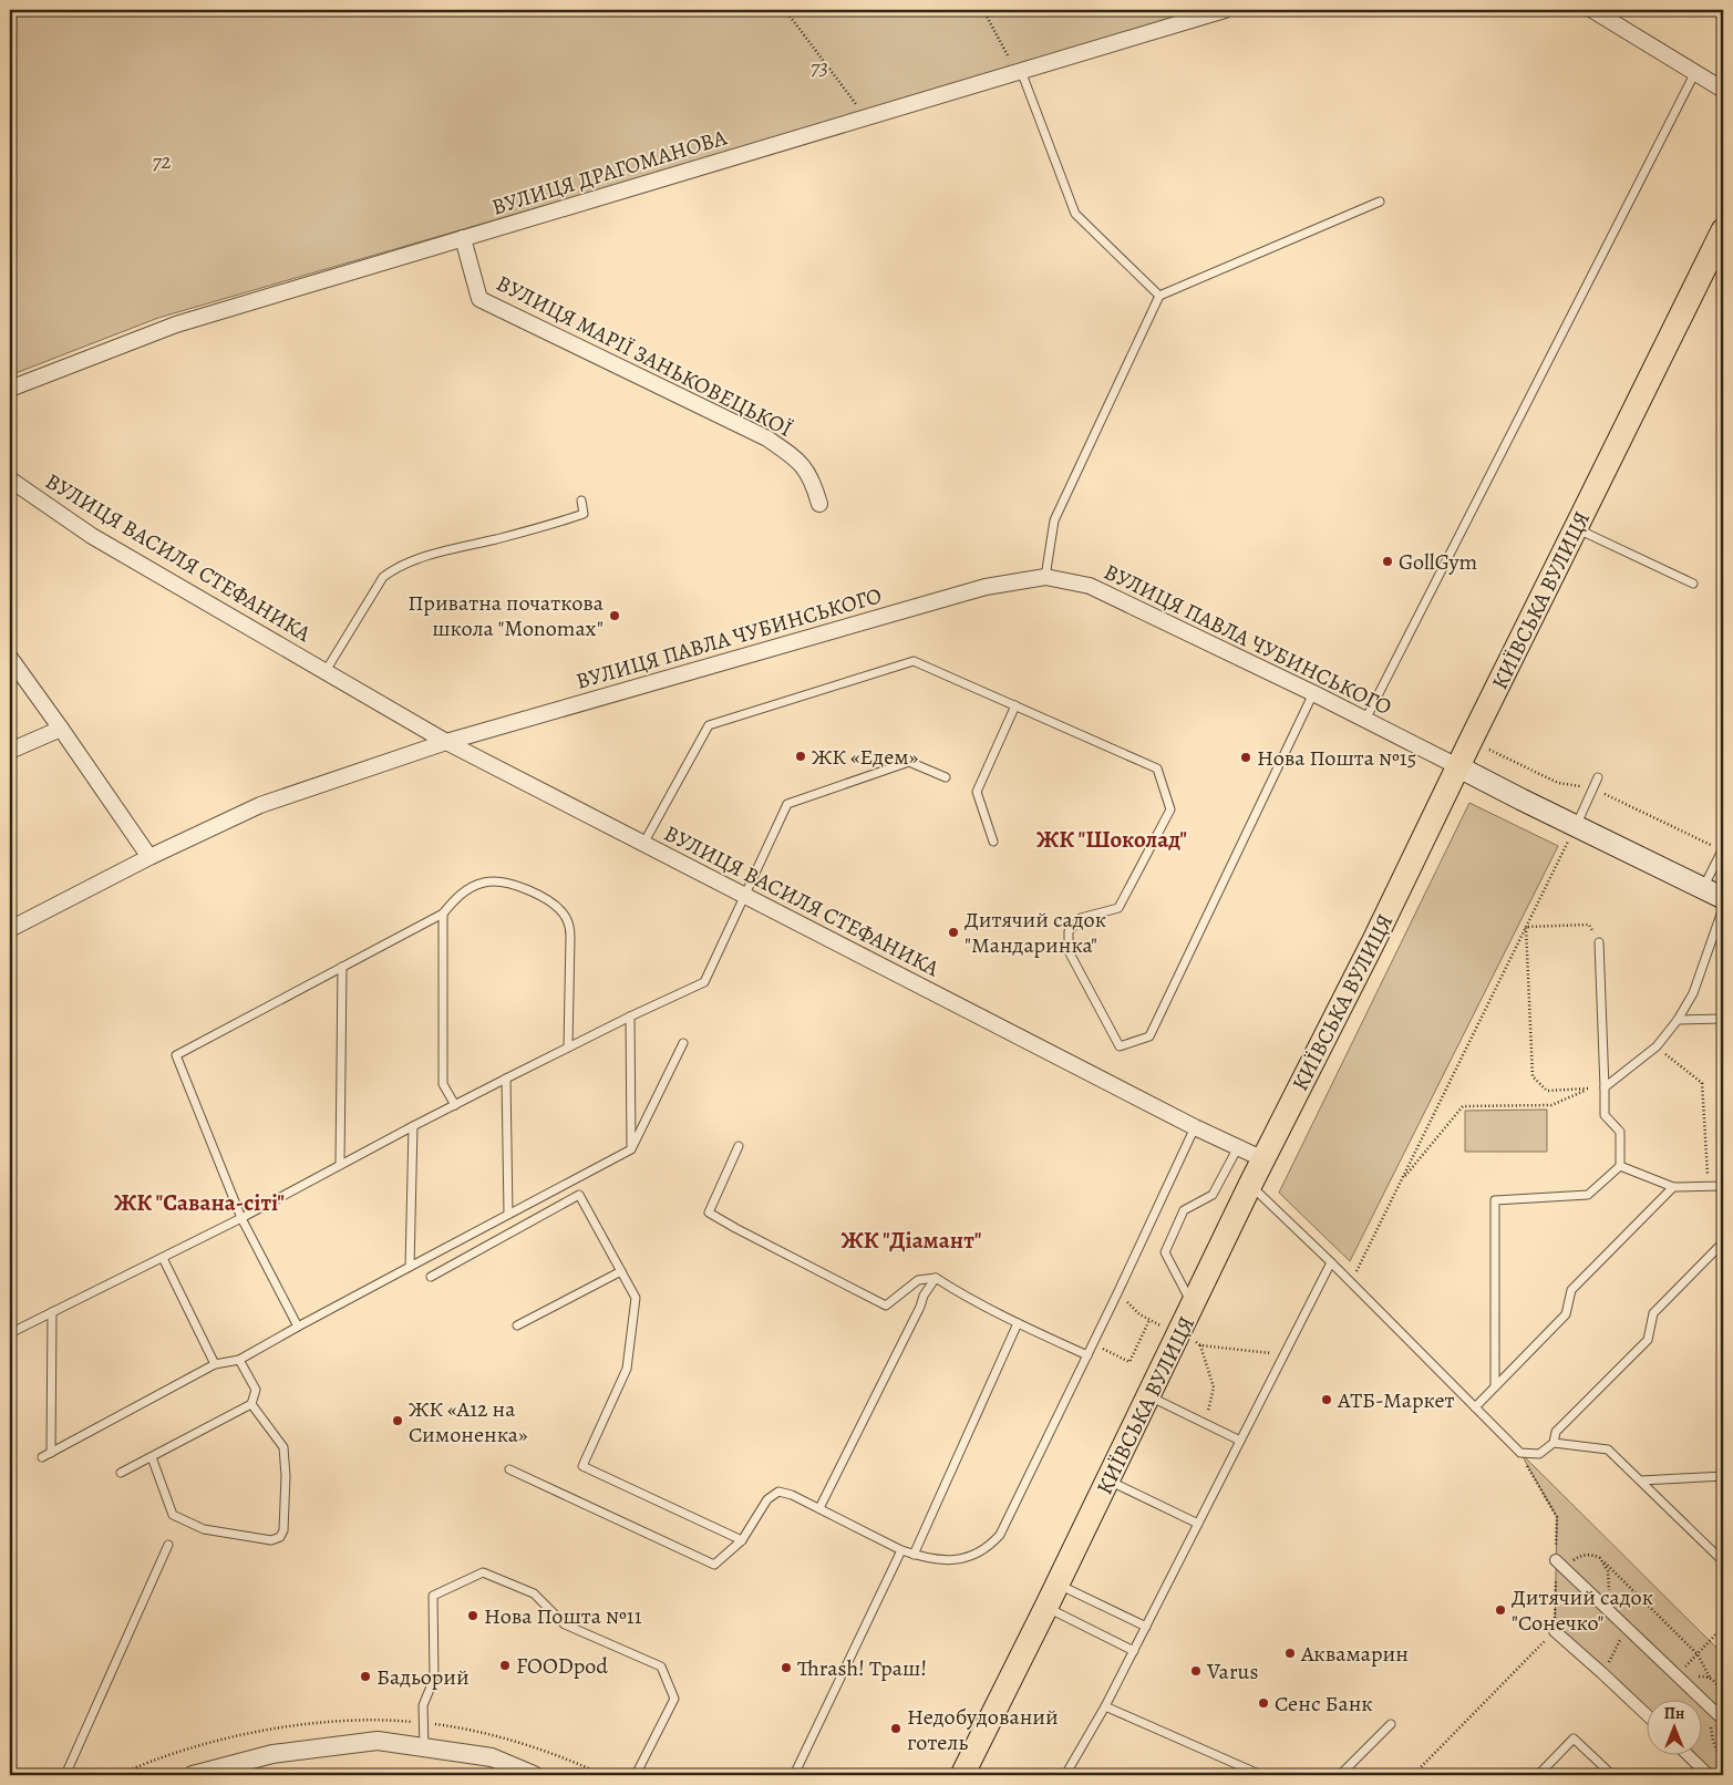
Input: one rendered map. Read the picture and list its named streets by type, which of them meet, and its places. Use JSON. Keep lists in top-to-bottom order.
{
  "streets": {
    "main road": ["КИЇВСЬКА ВУЛИЦЯ"],
    "street": [
      "ВУЛИЦЯ ДРАГОМАНОВА",
      "ВУЛИЦЯ МАРІЇ ЗАНЬКОВЕЦЬКОЇ",
      "ВУЛИЦЯ ВАСИЛЯ СТЕФАНИКА",
      "ВУЛИЦЯ ПАВЛА ЧУБИНСЬКОГО"
    ]
  },
  "crossings": [
    ["ВУЛИЦЯ ДРАГОМАНОВА", "ВУЛИЦЯ МАРІЇ ЗАНЬКОВЕЦЬКОЇ"],
    ["ВУЛИЦЯ ВАСИЛЯ СТЕФАНИКА", "КИЇВСЬКА ВУЛИЦЯ"],
    ["ВУЛИЦЯ ВАСИЛЯ СТЕФАНИКА", "ВУЛИЦЯ ПАВЛА ЧУБИНСЬКОГО"],
    ["КИЇВСЬКА ВУЛИЦЯ", "ВУЛИЦЯ ПАВЛА ЧУБИНСЬКОГО"]
  ],
  "districts": ["ЖК \"Шоколад\"", "ЖК \"Савана-сіті\"", "ЖК \"Діамант\""],
  "parks": ["73", "72"],
  "places": [
    "GollGym",
    "Приватна початкова школа \"Monomax\"",
    "ЖК «Едем»",
    "Нова Пошта №15",
    "Дитячий садок \"Мандаринка\"",
    "АТБ-Маркет",
    "ЖК «А12 на Симоненка»",
    "Дитячий садок \"Сонечко\"",
    "Нова Пошта №11",
    "Аквамарин",
    "FOODpod",
    "Thrash! Траш!",
    "Varus",
    "Бадьорий",
    "Сенс Банк",
    "Недобудований готель"
  ],
  "north": "top"
}
